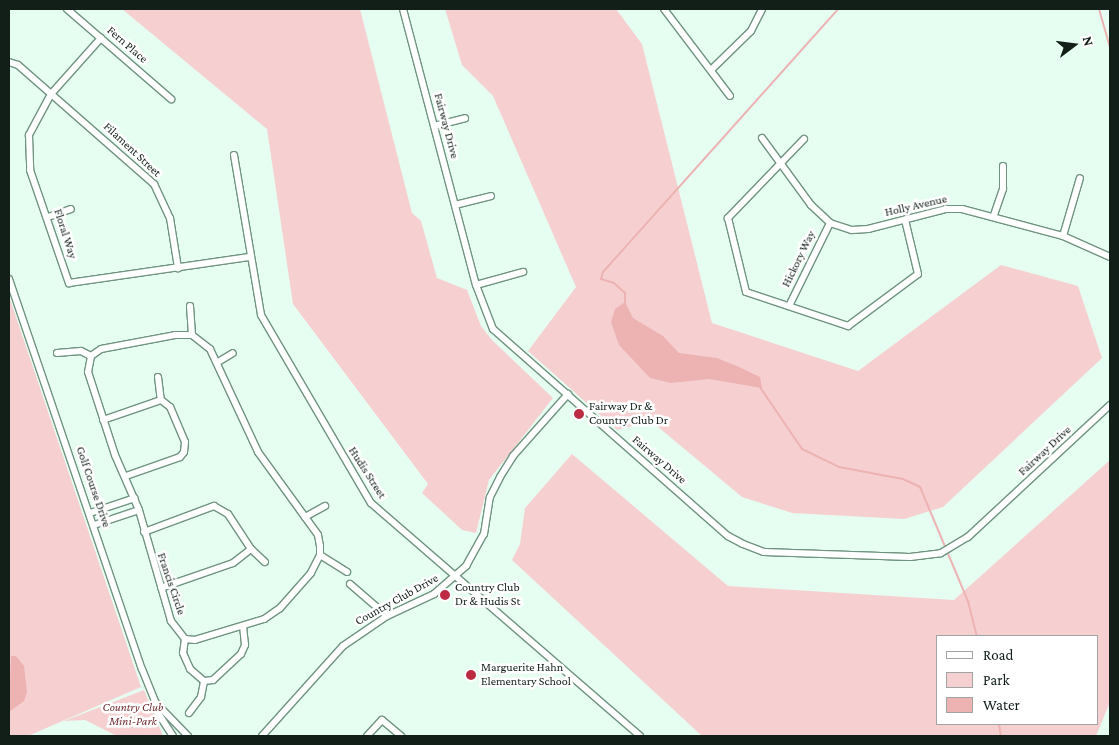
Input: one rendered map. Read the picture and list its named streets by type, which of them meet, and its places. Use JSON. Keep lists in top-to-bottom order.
{
  "streets": {
    "street": [
      "Fern Place",
      "Fairway Drive",
      "Filament Street",
      "Holly Avenue",
      "Floral Way",
      "Hickory Way",
      "Hudis Street",
      "Golf Course Drive",
      "Francis Circle",
      "Country Club Drive"
    ]
  },
  "crossings": [
    ["Fern Place", "Floral Way"],
    ["Fairway Drive", "Country Club Drive"],
    ["Filament Street", "Floral Way"],
    ["Holly Avenue", "Hickory Way"],
    ["Floral Way", "Hudis Street"],
    ["Hudis Street", "Country Club Drive"]
  ],
  "parks": ["Country Club Mini-Park"],
  "places": ["Fairway Dr & Country Club Dr", "Country Club Dr & Hudis St", "Marguerite Hahn Elementary School"],
  "legend": ["Road", "Park", "Water"],
  "north": "right"
}
